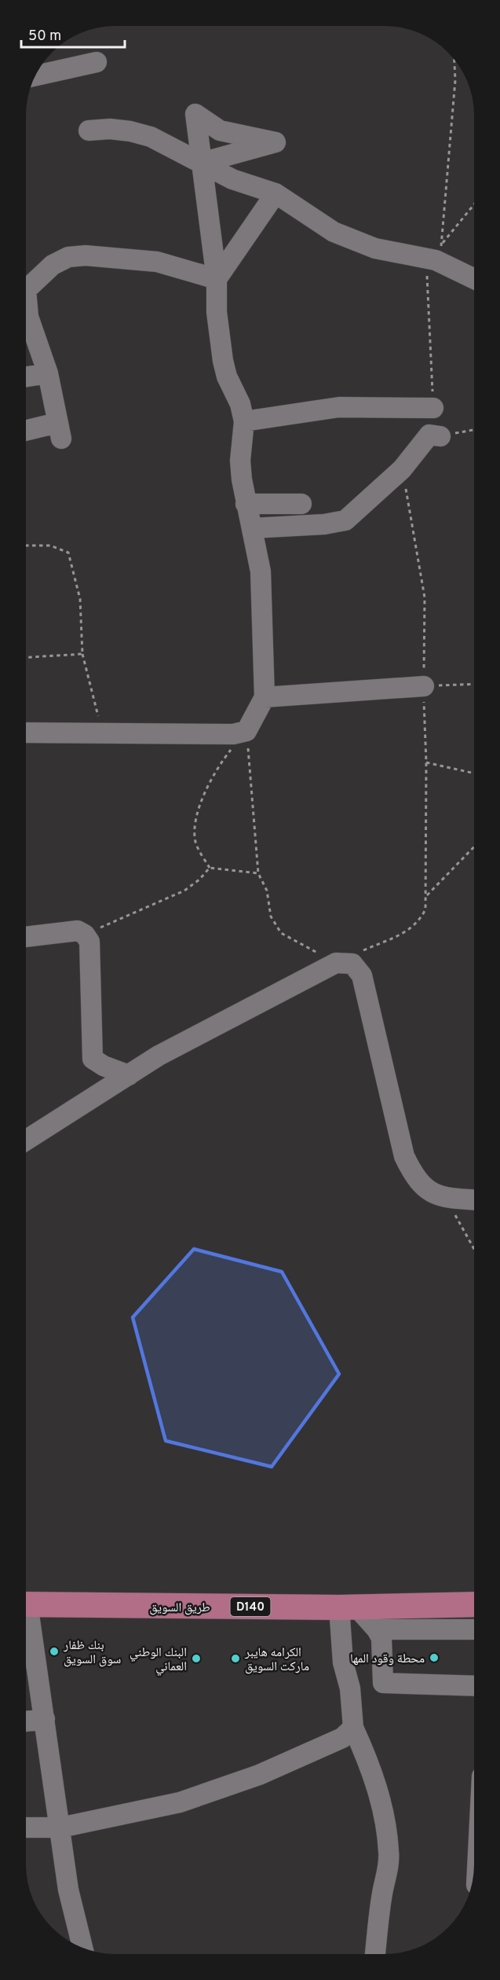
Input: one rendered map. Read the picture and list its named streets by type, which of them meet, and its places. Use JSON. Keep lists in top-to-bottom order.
{
  "streets": {
    "main road": ["طريق السويق", "D140"]
  },
  "places": [
    "بنك ظفار سوق السويق",
    "محطة وقود المها",
    "البنك الوطني العماني",
    "الكرامه هايبر ماركت السويق"
  ],
  "scale_bar": "50 m"
}
